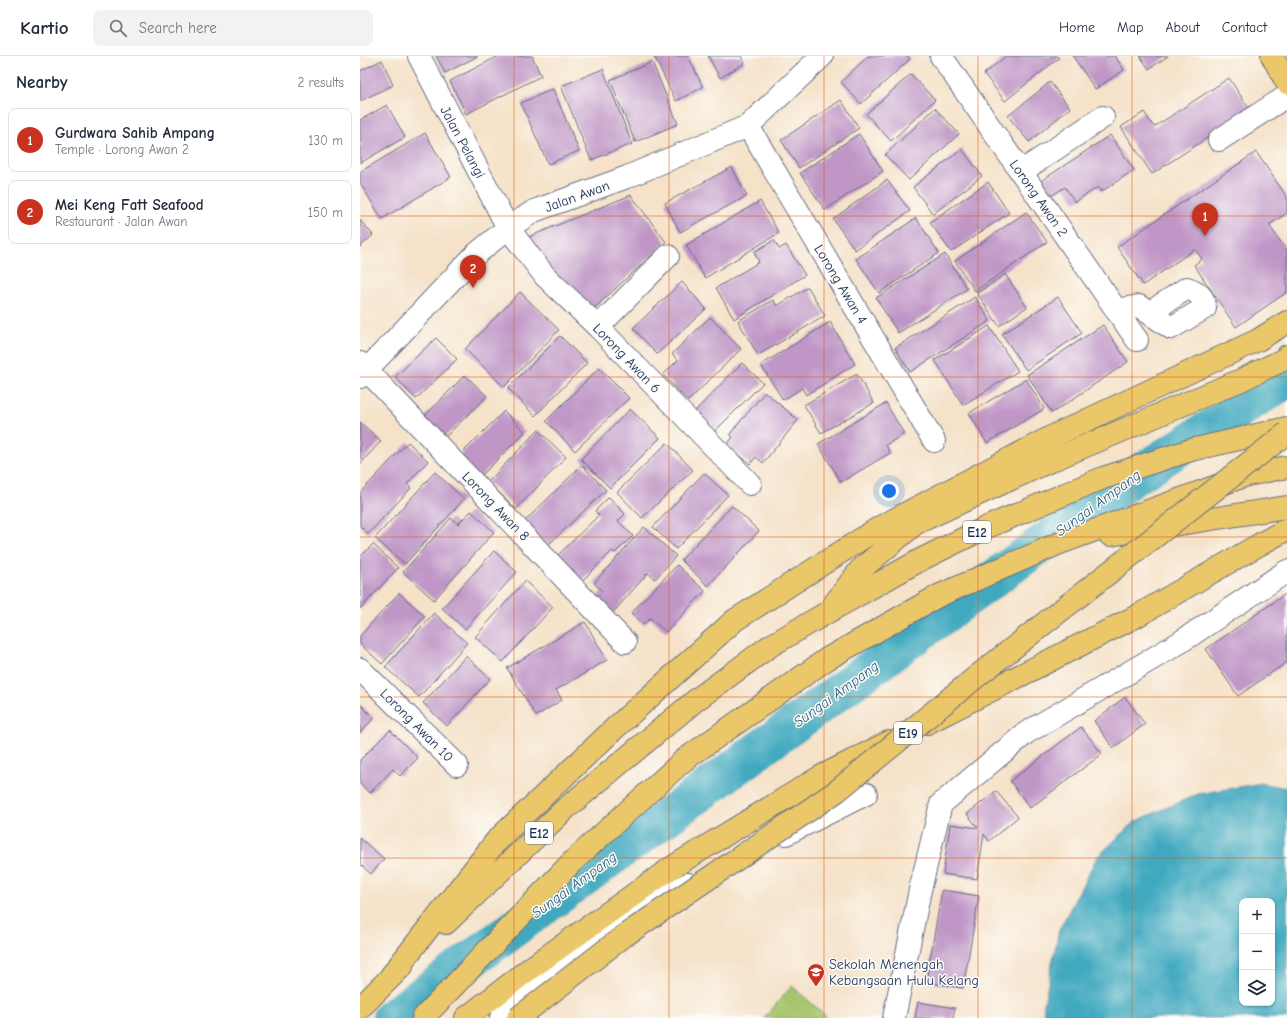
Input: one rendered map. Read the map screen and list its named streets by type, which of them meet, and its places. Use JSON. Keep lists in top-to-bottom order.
{
  "streets": {
    "highway": ["E12", "E19"],
    "street": [
      "Jalan Pelangi",
      "Jalan Awan",
      "Lorong Awan 2",
      "Lorong Awan 4",
      "Lorong Awan 6",
      "Lorong Awan 8",
      "Lorong Awan 10"
    ]
  },
  "crossings": [
    ["Jalan Pelangi", "Jalan Awan"],
    ["Jalan Pelangi", "Lorong Awan 6"],
    ["Jalan Awan", "Lorong Awan 4"],
    ["Jalan Awan", "Lorong Awan 6"],
    ["Jalan Awan", "Lorong Awan 8"]
  ],
  "water": ["Sungai Ampang"],
  "places": {
    "school or university": ["Sekolah Menengah Kebangsaan Hulu Kelang"]
  },
  "page": {
    "header": "Kartio",
    "search": "Search here",
    "nav": [
      "Home",
      "Map",
      "About",
      "Contact"
    ],
    "heading": ["Nearby", "2 results"],
    "list": [
      {
        "mark": "1",
        "name": "Gurdwara Sahib Ampang",
        "note": "Temple · Lorong Awan 2",
        "value": "130 m"
      },
      {
        "mark": "2",
        "name": "Mei Keng Fatt Seafood",
        "note": "Restaurant · Jalan Awan",
        "value": "150 m"
      }
    ],
    "pins": ["1", "2"],
    "map_buttons": ["+", "−"]
  }
}
